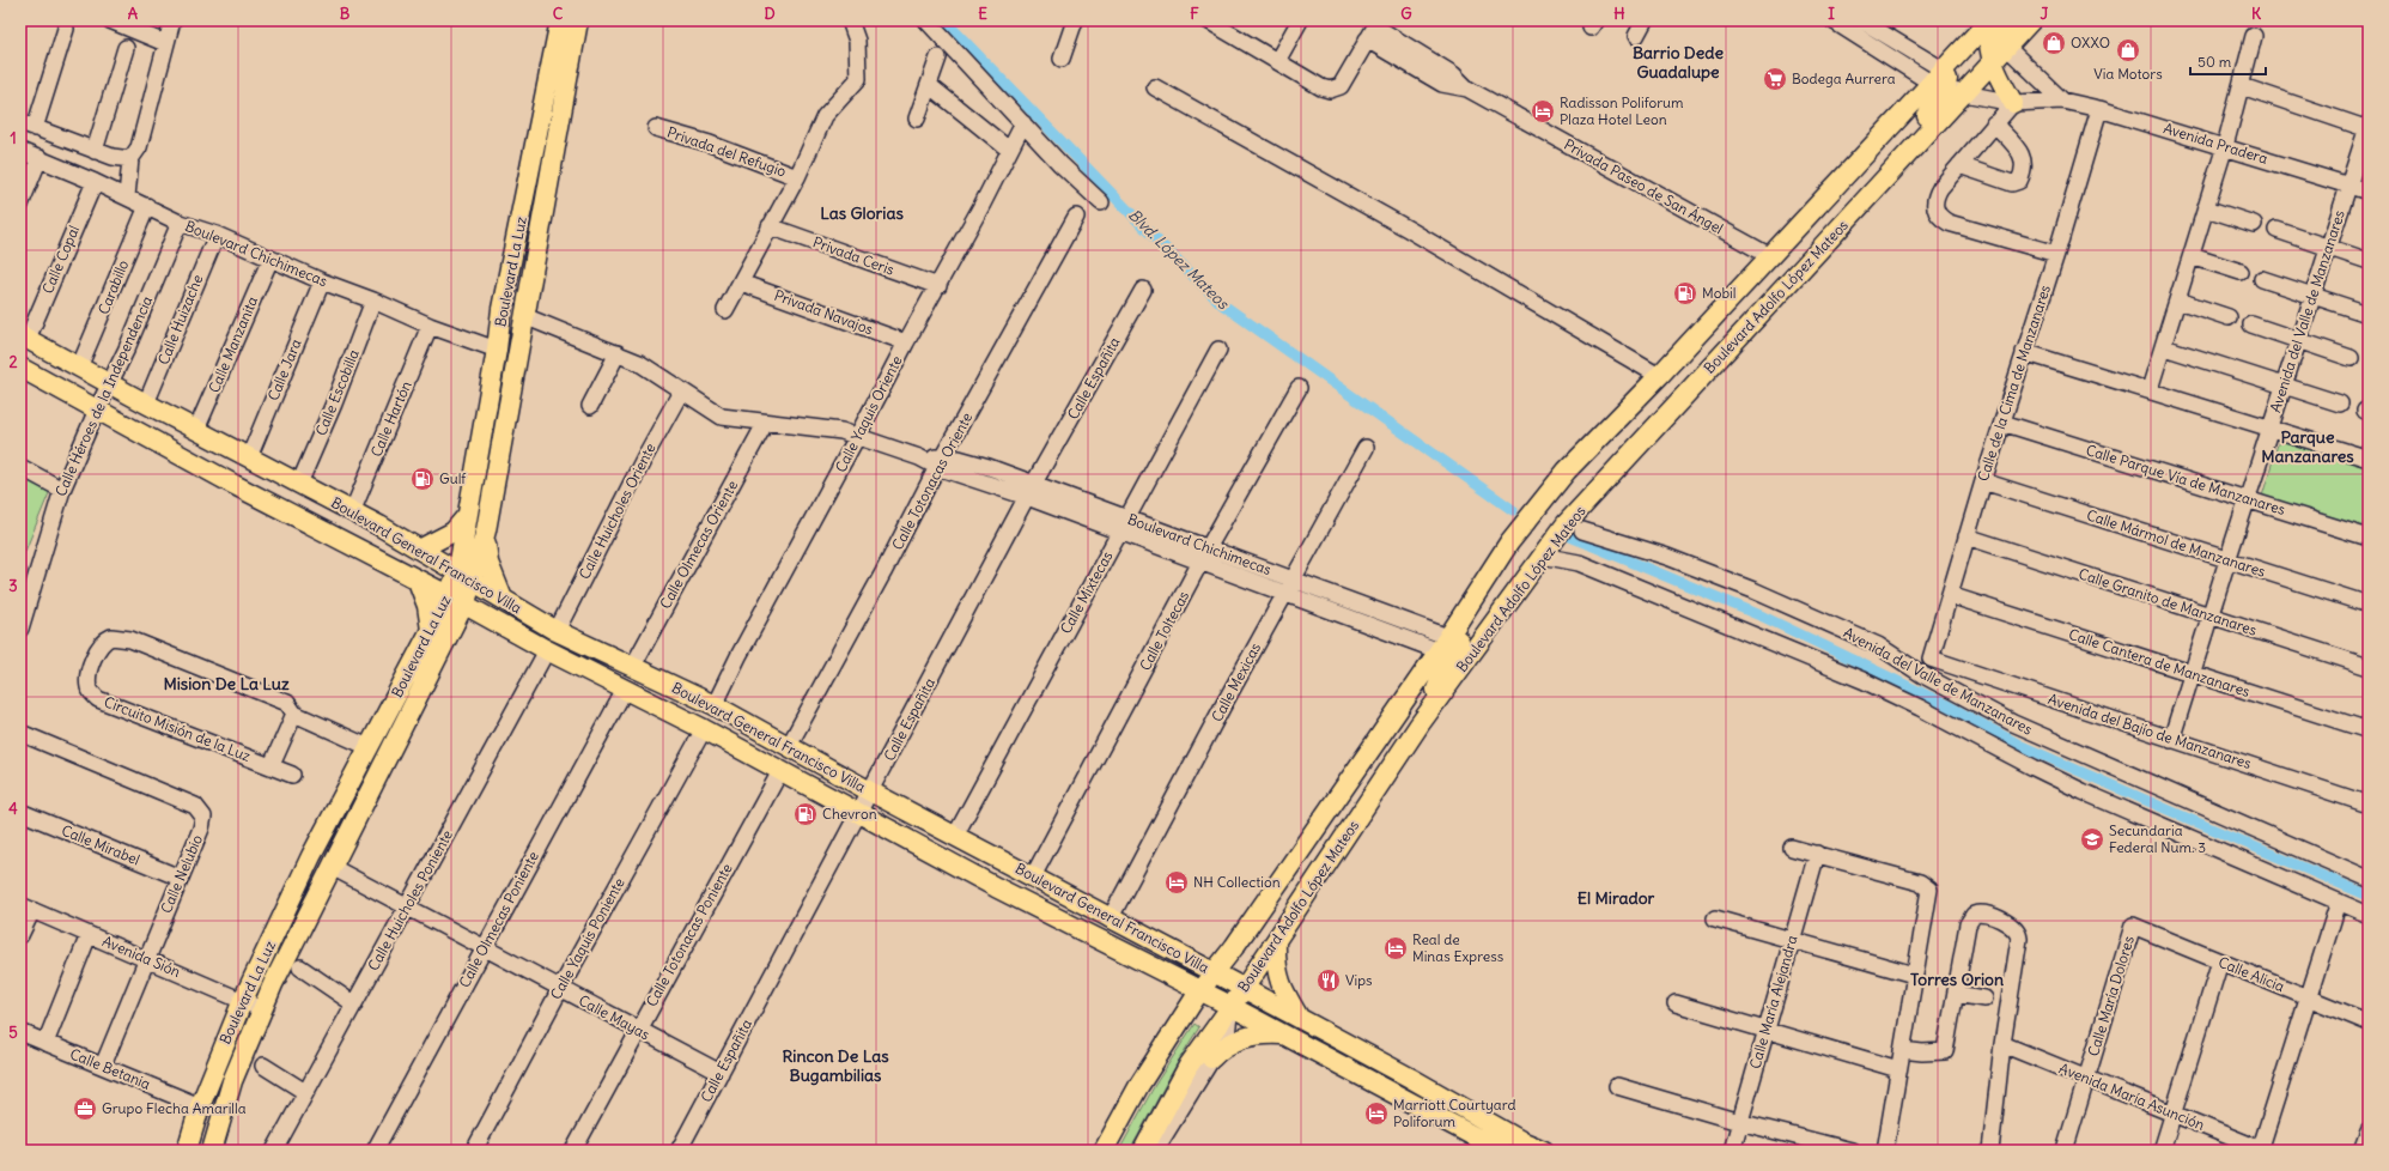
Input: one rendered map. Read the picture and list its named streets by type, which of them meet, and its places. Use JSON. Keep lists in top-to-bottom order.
{
  "streets": {
    "main road": ["Boulevard La Luz", "Boulevard Adolfo López Mateos", "Boulevard General Francisco Villa"],
    "street": [
      "Avenida Pradera",
      "Privada del Refugio",
      "Privada Paseo de San Ángel",
      "Boulevard Chichimecas",
      "Privada Ceris",
      "Calle Copal",
      "Carabillo",
      "Avenida del Valle de Manzanares",
      "Privada Navajos",
      "Calle Huizache",
      "Calle Manzanita",
      "Calle Jara",
      "Calle Españita",
      "Calle de la Cima de Manzanares",
      "Calle Escobilla",
      "Calle Héroes de la Independencia",
      "Calle Yaquis Oriente",
      "Calle Hartón",
      "Calle Parque Vía de Manzanares",
      "Calle Totonacas Oriente",
      "Calle Huicholes Oriente",
      "Calle Mármol de Manzanares",
      "Calle Olmecas Oriente",
      "Calle Mixtecas",
      "Calle Granito de Manzanares",
      "Calle Toltecas",
      "Calle Cantera de Manzanares",
      "Calle Mexicas",
      "Circuito Misión de la Luz",
      "Avenida del Bajío de Manzanares",
      "Calle Mirabel",
      "Calle Nelubio",
      "Calle Huicholes Poniente",
      "Calle Olmecas Poniente",
      "Calle Totonacas Poniente",
      "Calle Yaquis Poniente",
      "Avenida Sión",
      "Calle Alicia",
      "Calle María Dolores",
      "Calle María Alejandra",
      "Calle Mayas",
      "Calle Betania",
      "Avenida María Asunción"
    ]
  },
  "crossings": [
    ["Avenida Pradera", "Boulevard Adolfo López Mateos"],
    ["Avenida Pradera", "Avenida del Valle de Manzanares"],
    ["Avenida Pradera", "Calle de la Cima de Manzanares"],
    ["Privada Paseo de San Ángel", "Boulevard Adolfo López Mateos"],
    ["Boulevard Chichimecas", "Calle Copal"],
    ["Boulevard Chichimecas", "Boulevard La Luz"],
    ["Boulevard Chichimecas", "Carabillo"],
    ["Boulevard Chichimecas", "Boulevard Adolfo López Mateos"],
    ["Boulevard Chichimecas", "Calle Huizache"],
    ["Boulevard Chichimecas", "Calle Manzanita"],
    ["Boulevard Chichimecas", "Calle Jara"],
    ["Boulevard Chichimecas", "Calle Españita"],
    ["Boulevard Chichimecas", "Calle Escobilla"],
    ["Boulevard Chichimecas", "Calle Héroes de la Independencia"],
    ["Boulevard Chichimecas", "Calle Yaquis Oriente"],
    ["Boulevard Chichimecas", "Calle Hartón"],
    ["Boulevard Chichimecas", "Calle Totonacas Oriente"],
    ["Boulevard Chichimecas", "Calle Huicholes Oriente"],
    ["Boulevard Chichimecas", "Calle Olmecas Oriente"],
    ["Boulevard Chichimecas", "Calle Mixtecas"],
    ["Boulevard Chichimecas", "Calle Toltecas"],
    ["Boulevard Chichimecas", "Calle Mexicas"],
    ["Privada Ceris", "Calle Yaquis Oriente"],
    ["Calle Copal", "Boulevard General Francisco Villa"],
    ["Boulevard La Luz", "Boulevard General Francisco Villa"],
    ["Boulevard La Luz", "Circuito Misión de la Luz"],
    ["Boulevard La Luz", "Avenida Sión"],
    ["Boulevard La Luz", "Calle Mayas"],
    ["Boulevard La Luz", "Calle Betania"],
    ["Carabillo", "Boulevard General Francisco Villa"],
    ["Boulevard Adolfo López Mateos", "Boulevard General Francisco Villa"],
    ["Avenida del Valle de Manzanares", "Calle Parque Vía de Manzanares"],
    ["Avenida del Valle de Manzanares", "Calle Mármol de Manzanares"],
    ["Avenida del Valle de Manzanares", "Calle Granito de Manzanares"],
    ["Avenida del Valle de Manzanares", "Calle Cantera de Manzanares"],
    ["Avenida del Valle de Manzanares", "Avenida del Bajío de Manzanares"],
    ["Privada Navajos", "Calle Yaquis Oriente"],
    ["Calle Huizache", "Boulevard General Francisco Villa"],
    ["Calle Manzanita", "Boulevard General Francisco Villa"],
    ["Calle Jara", "Boulevard General Francisco Villa"],
    ["Calle Españita", "Boulevard General Francisco Villa"],
    ["Calle Españita", "Calle Mayas"],
    ["Calle de la Cima de Manzanares", "Calle Parque Vía de Manzanares"],
    ["Calle de la Cima de Manzanares", "Calle Mármol de Manzanares"],
    ["Calle de la Cima de Manzanares", "Calle Granito de Manzanares"],
    ["Calle de la Cima de Manzanares", "Calle Cantera de Manzanares"],
    ["Calle de la Cima de Manzanares", "Avenida del Bajío de Manzanares"],
    ["Calle Escobilla", "Boulevard General Francisco Villa"],
    ["Calle Héroes de la Independencia", "Boulevard General Francisco Villa"],
    ["Calle Yaquis Oriente", "Boulevard General Francisco Villa"],
    ["Calle Hartón", "Boulevard General Francisco Villa"],
    ["Calle Totonacas Oriente", "Boulevard General Francisco Villa"],
    ["Calle Huicholes Oriente", "Boulevard General Francisco Villa"],
    ["Calle Olmecas Oriente", "Boulevard General Francisco Villa"],
    ["Boulevard General Francisco Villa", "Calle Mixtecas"],
    ["Boulevard General Francisco Villa", "Calle Toltecas"],
    ["Boulevard General Francisco Villa", "Calle Mexicas"],
    ["Boulevard General Francisco Villa", "Calle Huicholes Poniente"],
    ["Boulevard General Francisco Villa", "Calle Olmecas Poniente"],
    ["Boulevard General Francisco Villa", "Calle Totonacas Poniente"],
    ["Boulevard General Francisco Villa", "Calle Yaquis Poniente"],
    ["Calle Mirabel", "Calle Nelubio"],
    ["Calle Nelubio", "Avenida Sión"],
    ["Calle Nelubio", "Calle Betania"],
    ["Calle Huicholes Poniente", "Calle Mayas"],
    ["Calle Olmecas Poniente", "Calle Mayas"],
    ["Calle Totonacas Poniente", "Calle Mayas"],
    ["Calle Yaquis Poniente", "Calle Mayas"],
    ["Calle Alicia", "Calle María Dolores"],
    ["Calle María Dolores", "Avenida María Asunción"]
  ],
  "districts": [
    "Barrio Dede Guadalupe",
    "Las Glorias",
    "Parque Manzanares",
    "Mision De La Luz",
    "El Mirador",
    "Torres Orion",
    "Rincon De Las Bugambilias"
  ],
  "water": ["Blvd. López Mateos"],
  "places": {
    "shop": ["OXXO", "Via Motors"],
    "supermarket": ["Bodega Aurrera"],
    "hotel": [
      "Radisson Poliforum Plaza Hotel Leon",
      "NH Collection",
      "Real de Minas Express",
      "Marriott Courtyard Poliforum"
    ],
    "fuel station": ["Mobil", "Gulf", "Chevron"],
    "school or university": ["Secundaria Federal Num. 3"],
    "restaurant": ["Vips"],
    "office": ["Grupo Flecha Amarilla"]
  },
  "scale_bar": "50 m",
  "grid": {
    "columns": [
      "A",
      "B",
      "C",
      "D",
      "E",
      "F",
      "G",
      "H",
      "I",
      "J",
      "K"
    ],
    "rows": [
      "1",
      "2",
      "3",
      "4",
      "5"
    ]
  }
}
